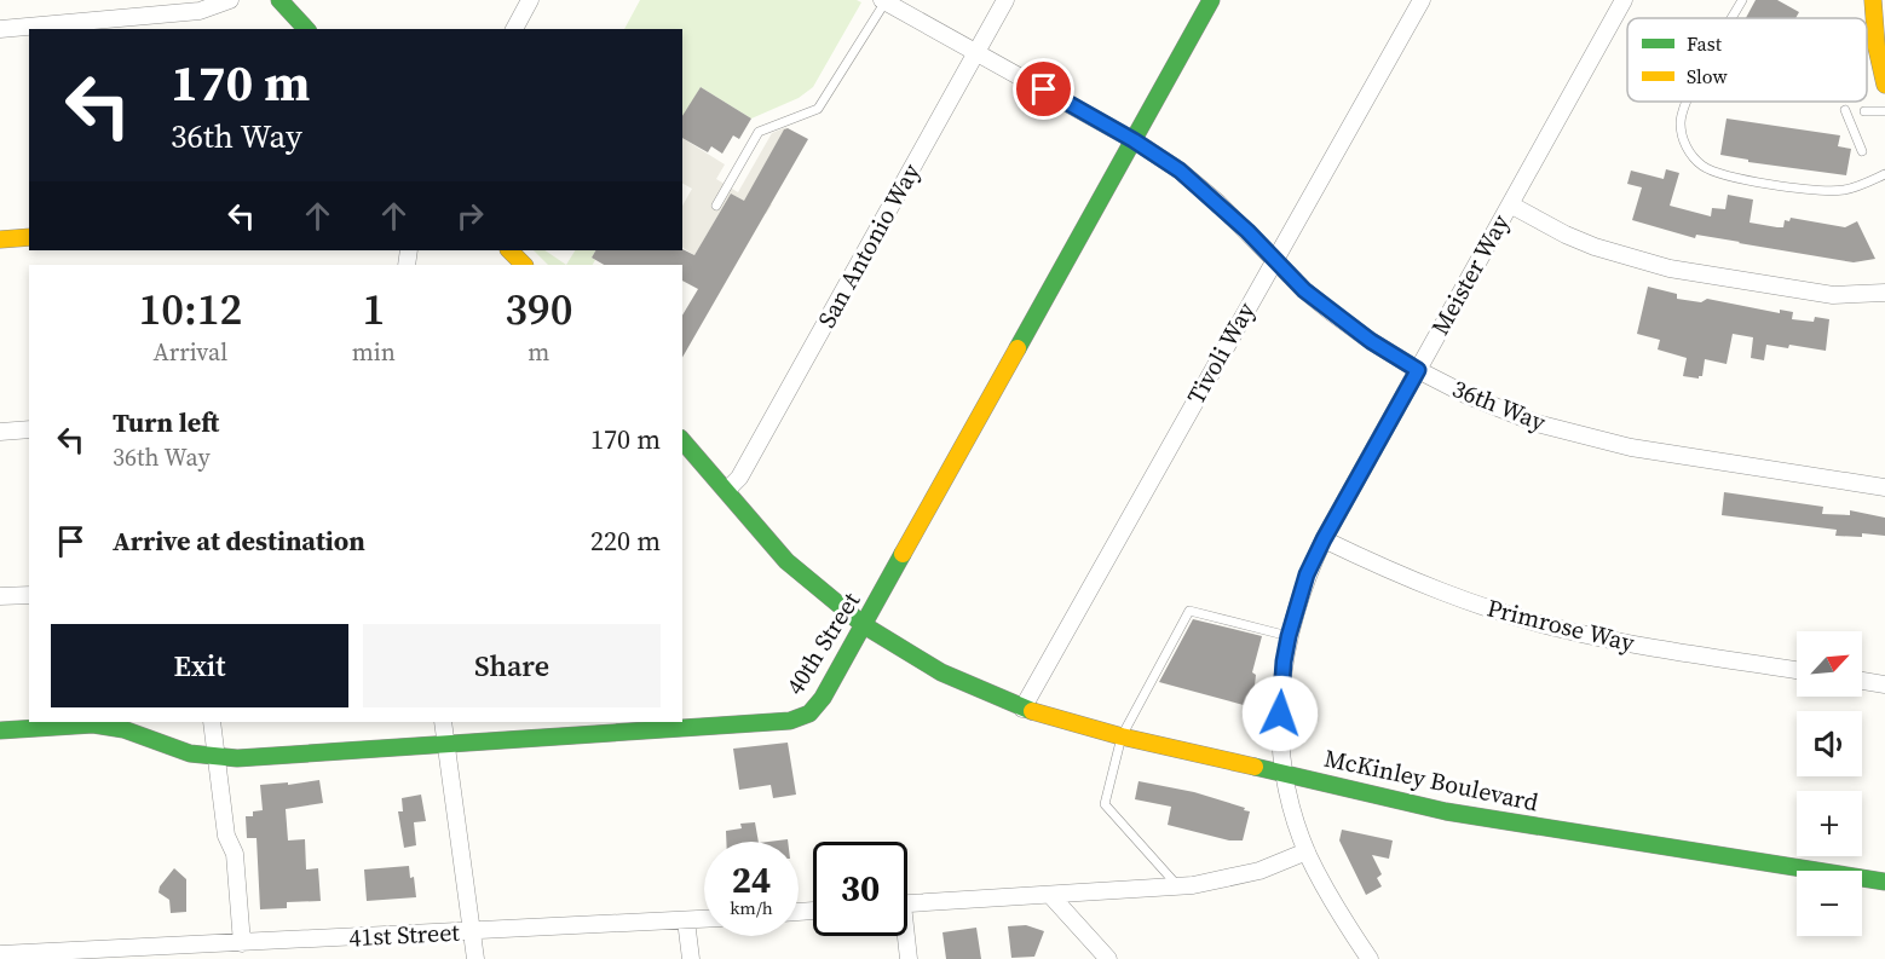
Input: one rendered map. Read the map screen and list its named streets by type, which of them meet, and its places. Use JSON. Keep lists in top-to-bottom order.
{
  "streets": {
    "street": [
      "San Antonio Way",
      "Meister Way",
      "Tivoli Way",
      "36th Way",
      "Primrose Way",
      "40th Street",
      "McKinley Boulevard",
      "41st Street"
    ]
  },
  "crossings": [
    ["San Antonio Way", "36th Way"],
    ["San Antonio Way", "McKinley Boulevard"],
    ["Meister Way", "36th Way"],
    ["Meister Way", "Primrose Way"],
    ["Meister Way", "McKinley Boulevard"],
    ["Tivoli Way", "36th Way"],
    ["Tivoli Way", "McKinley Boulevard"],
    ["36th Way", "40th Street"],
    ["40th Street", "McKinley Boulevard"]
  ],
  "legend": ["Fast", "Slow"],
  "north": "top right",
  "page": {
    "turn": ["170 m", "36th Way"],
    "eta": [
      "10:12",
      "Arrival",
      "1",
      "min",
      "390",
      "m"
    ],
    "list": [
      {
        "name": "Turn left",
        "note": "36th Way",
        "value": "170 m"
      },
      {
        "name": "Arrive at destination",
        "value": "220 m"
      }
    ],
    "buttons": ["Exit", "Share"],
    "map_buttons": ["+", "−"],
    "speed": "24 km/h",
    "limit": "30"
  }
}
